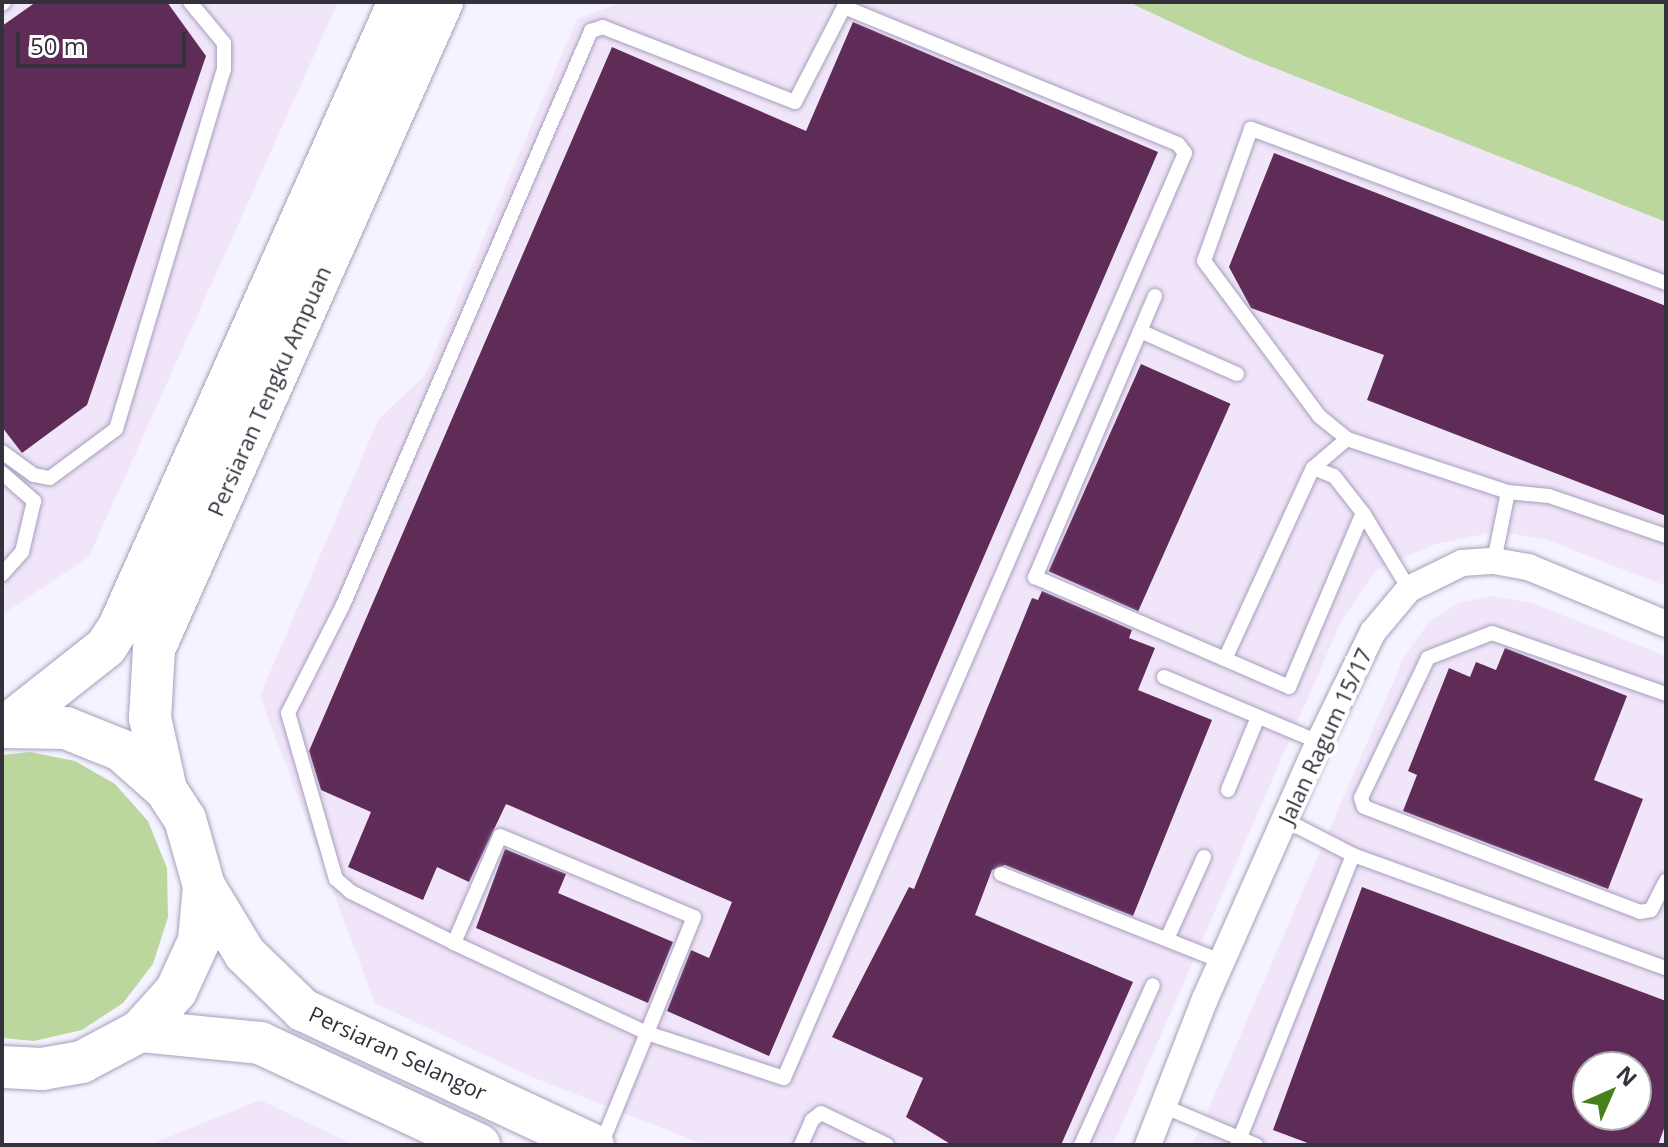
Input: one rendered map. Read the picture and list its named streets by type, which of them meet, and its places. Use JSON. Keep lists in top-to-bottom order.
{
  "streets": {
    "main road": ["Persiaran Tengku Ampuan", "Persiaran Selangor"],
    "street": ["Jalan Ragum 15/17"]
  },
  "scale_bar": "50 m",
  "north": "top right"
}
